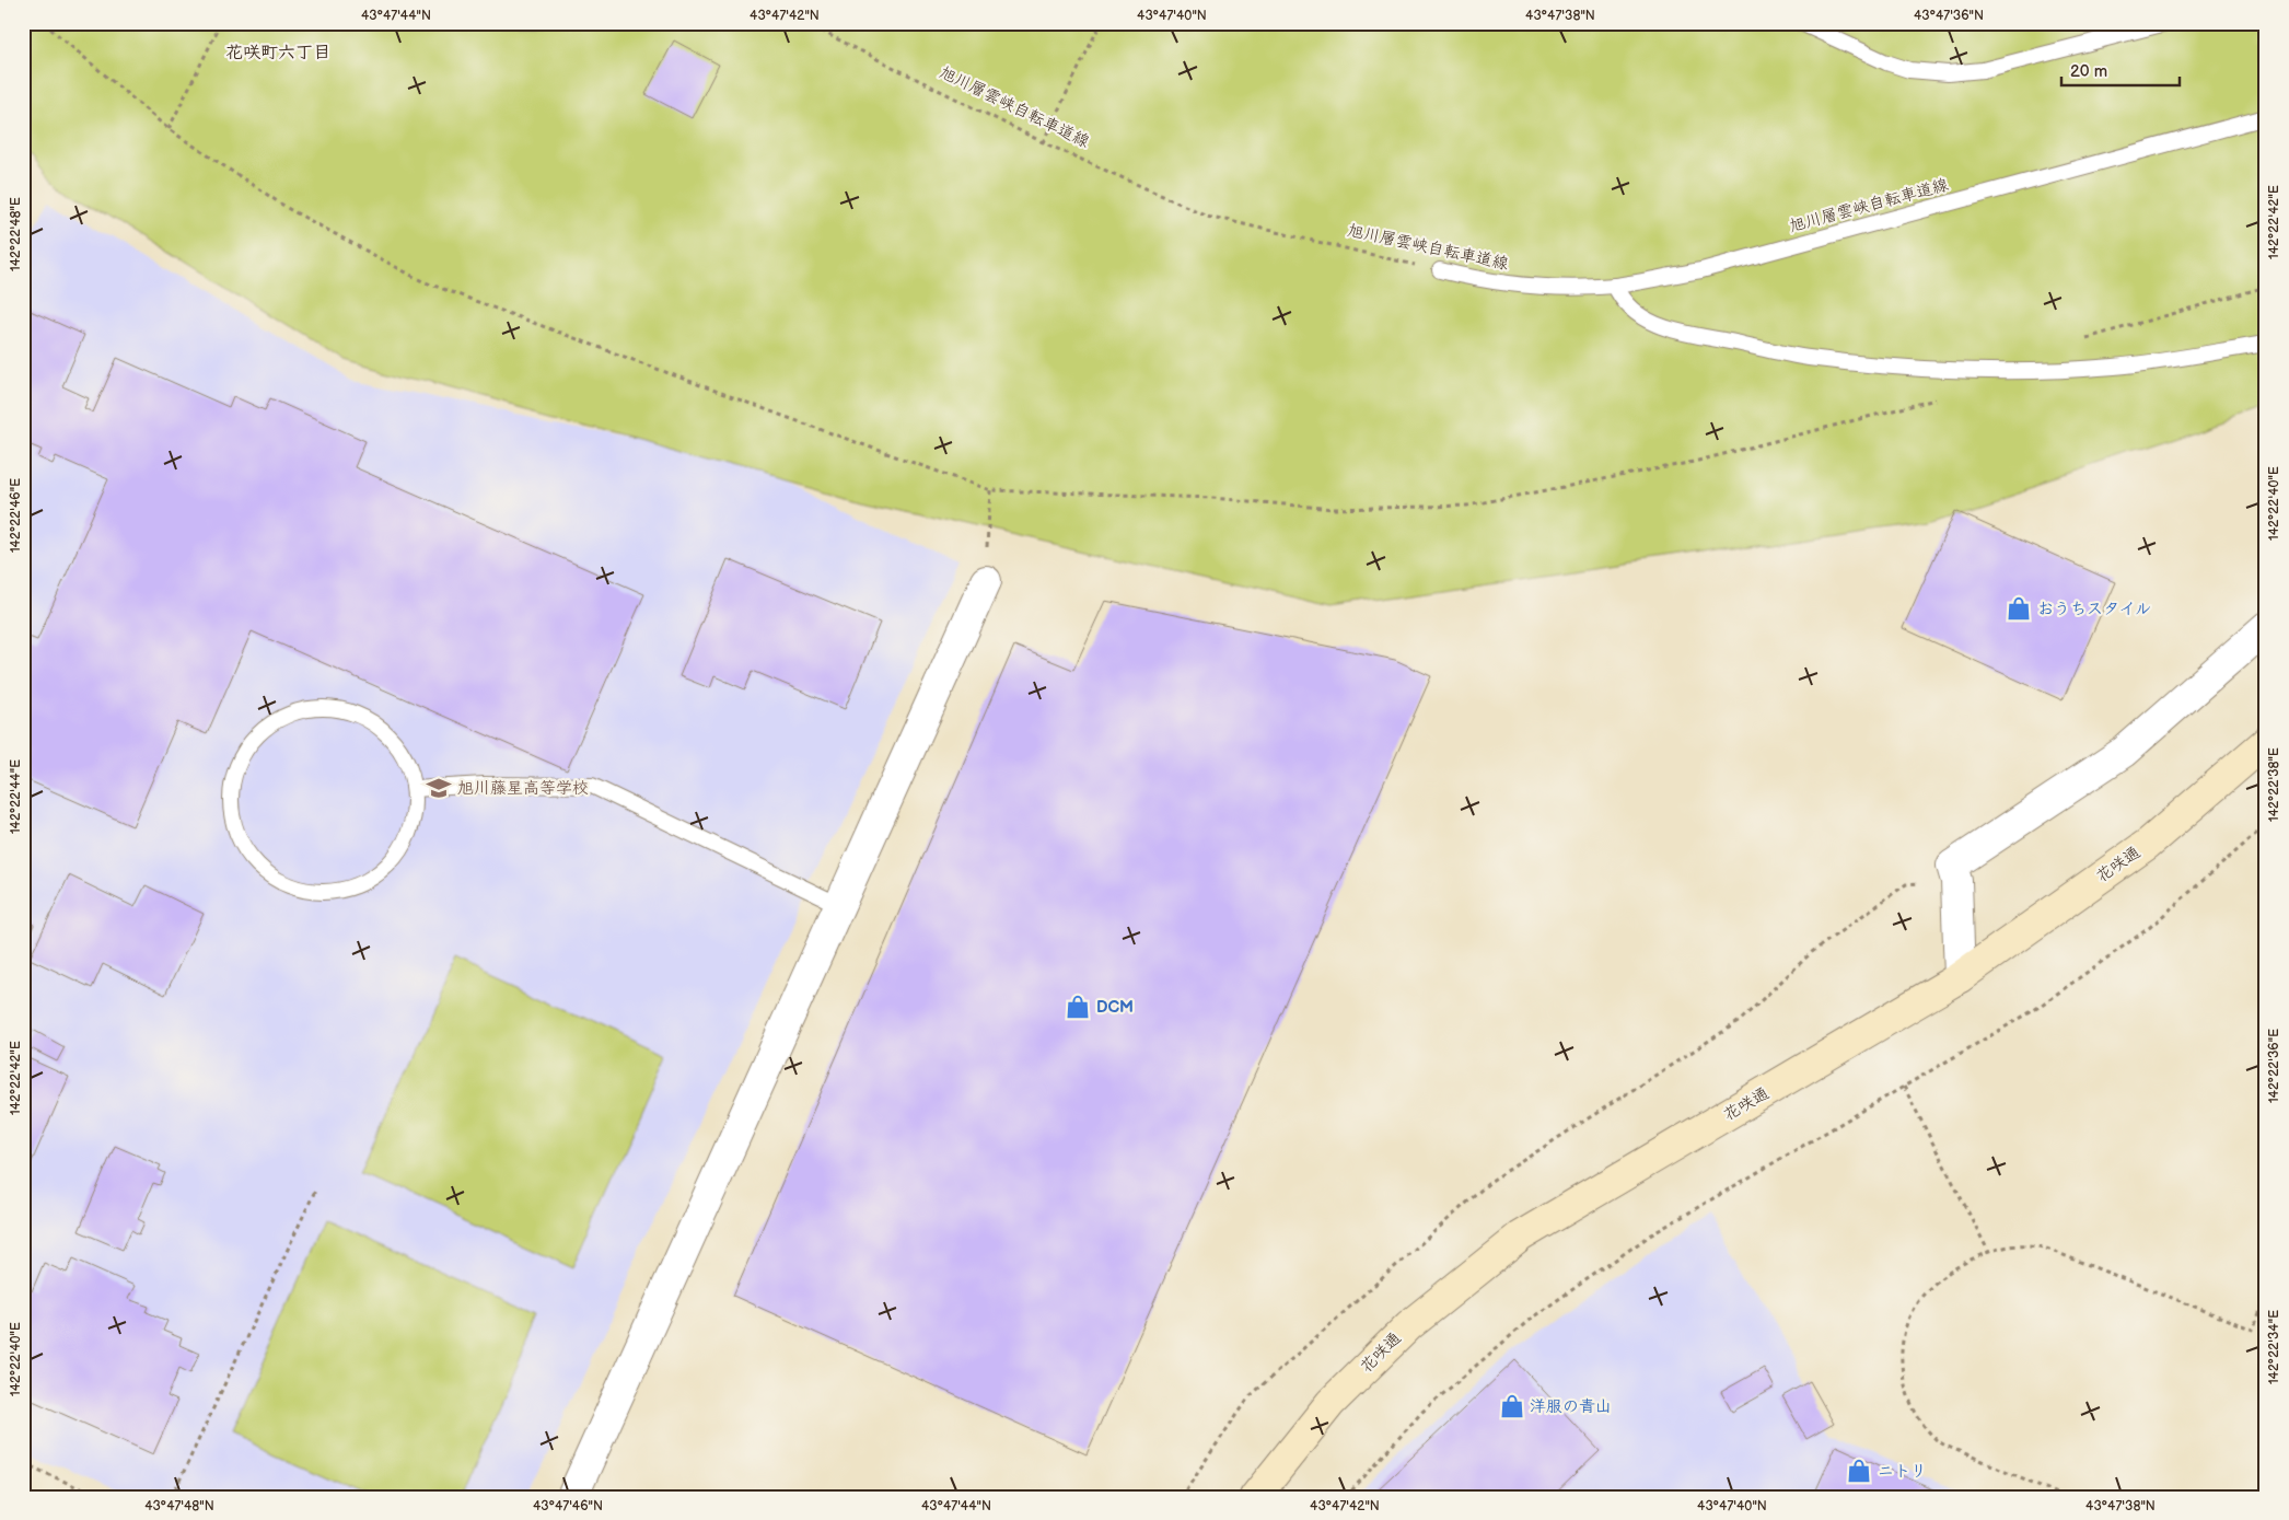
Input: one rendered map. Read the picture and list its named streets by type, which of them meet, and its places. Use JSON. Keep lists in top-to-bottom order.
{
  "streets": {
    "street": ["花咲通"],
    "lane": ["旭川層雲峡自転車道線"]
  },
  "districts": ["花咲町六丁目"],
  "places": {
    "shop": [
      "おうちスタイル",
      "DCM",
      "洋服の青山",
      "ニトリ"
    ],
    "school or university": ["旭川藤星高等学校"]
  },
  "scale_bar": "20 m",
  "coordinates": [
    "43°47'44\"N",
    "43°47'42\"N",
    "43°47'40\"N",
    "43°47'38\"N",
    "43°47'36\"N",
    "142°22'42\"E",
    "142°22'48\"E",
    "142°22'40\"E",
    "142°22'46\"E",
    "142°22'38\"E",
    "142°22'44\"E",
    "142°22'36\"E",
    "142°22'34\"E",
    "43°47'48\"N",
    "43°47'46\"N"
  ]
}
